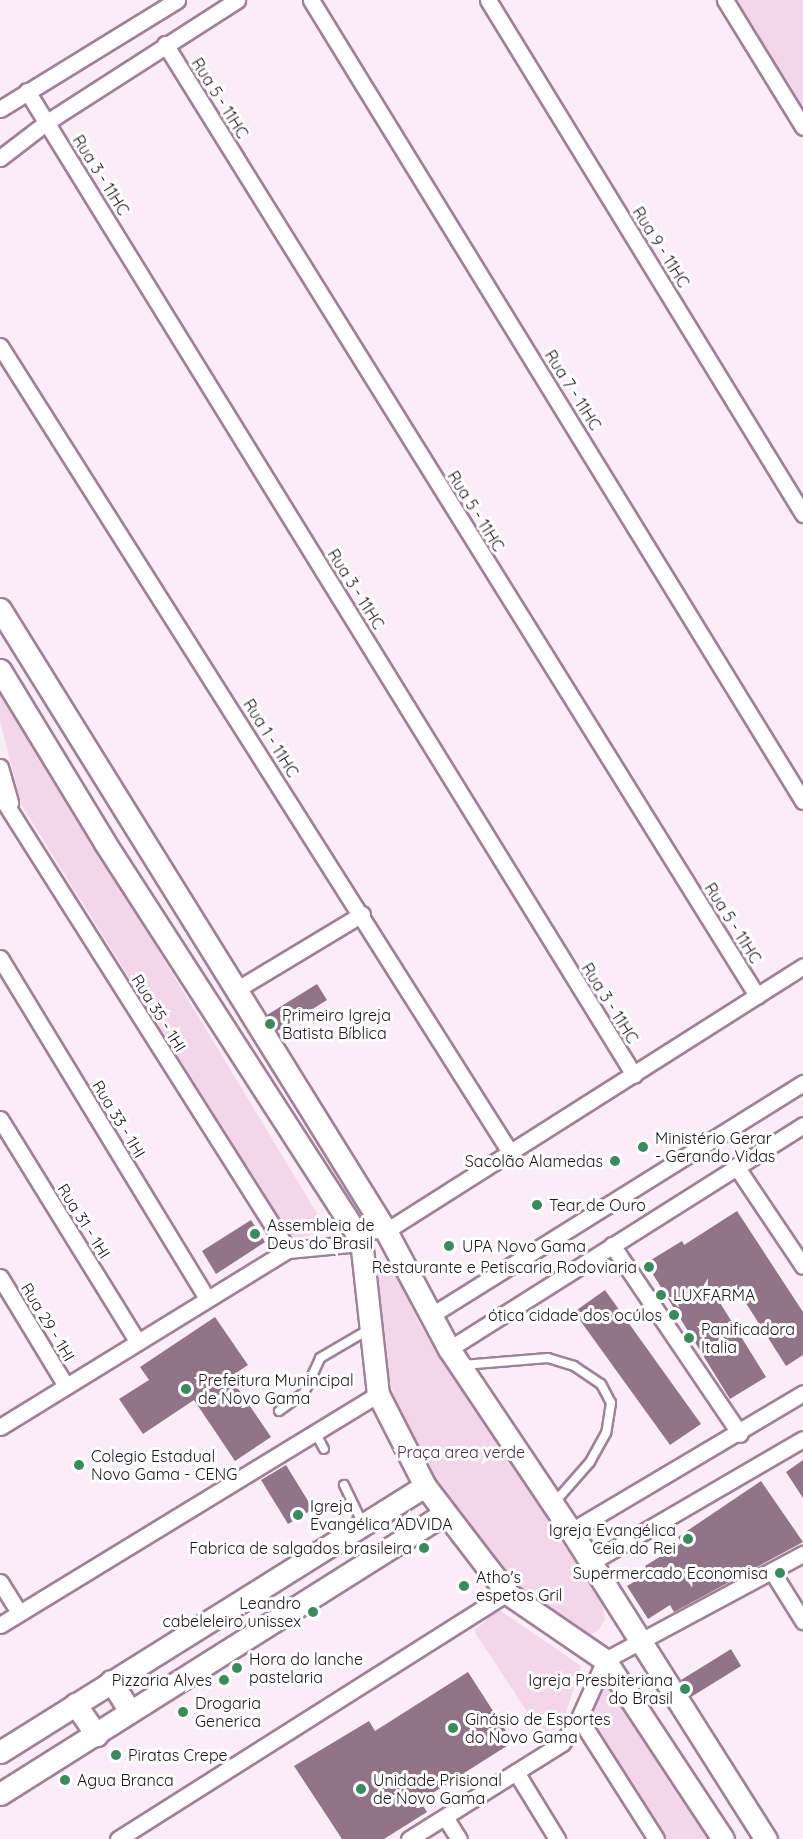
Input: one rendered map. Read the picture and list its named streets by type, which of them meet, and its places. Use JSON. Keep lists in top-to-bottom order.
{
  "streets": {
    "street": [
      "Rua 5 - 11HC",
      "Rua 3 - 11HC",
      "Rua 9 - 11HC",
      "Rua 7 - 11HC",
      "Rua 1 - 11HC",
      "Rua 35 - 1HI",
      "Rua 33 - 1HI",
      "Rua 31 - 1HI",
      "Rua 29 - 1HI"
    ]
  },
  "parks": ["Praça area verde"],
  "places": [
    "Primeira Igreja Batista Bíblica",
    "Ministério Gerar - Gerando Vidas",
    "Sacolão Alamedas",
    "Tear de Ouro",
    "Assembleia de Deus do Brasil",
    "UPA Novo Gama",
    "Restaurante e Petiscaria Rodoviaria",
    "LUXFARMA",
    "ótica cidade dos ocúlos",
    "Panificadora Italia",
    "Prefeitura Munincipal de Novo Gama",
    "Colegio Estadual Novo Gama - CENG",
    "Igreja Evangélica ADVIDA",
    "Igreja Evangélica Ceia do Rei",
    "Fabrica de salgados brasileira",
    "Supermercado Economisa",
    "Atho's espetos Gril",
    "Leandro cabeleleiro unissex",
    "Hora do lanche pastelaria",
    "Pizzaria Alves",
    "Igreja Presbiteriana do Brasil",
    "Drogaria Generica",
    "Ginásio de Esportes do Novo Gama",
    "Piratas Crepe",
    "Agua Branca",
    "Unidade Prisional de Novo Gama"
  ]
}
